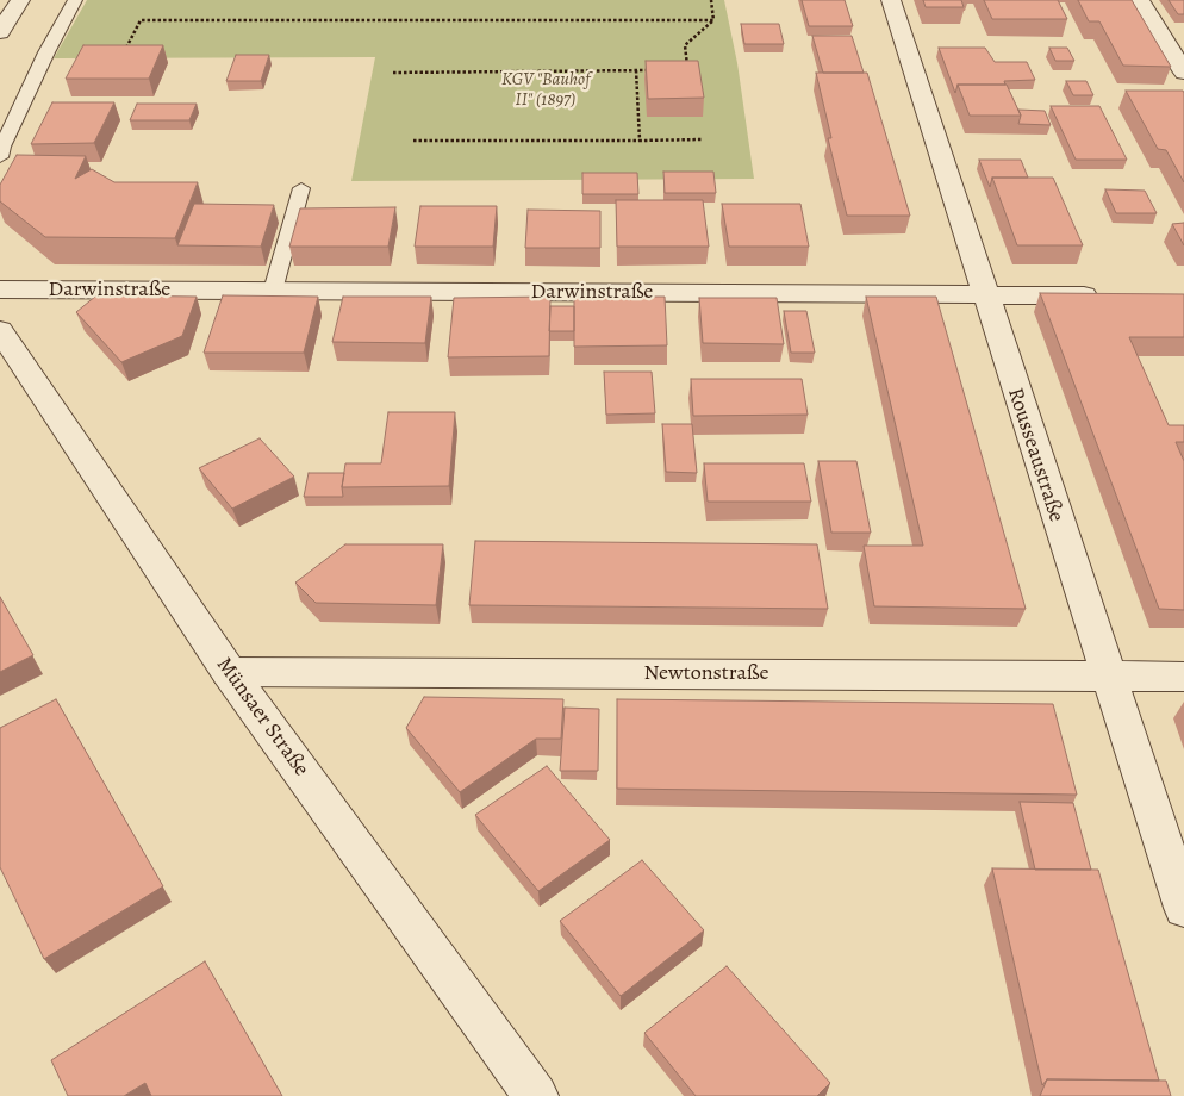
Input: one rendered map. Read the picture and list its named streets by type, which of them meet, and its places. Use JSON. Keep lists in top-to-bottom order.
{
  "streets": {
    "street": [
      "Darwinstraße",
      "Rousseaustraße",
      "Newtonstraße",
      "Münsaer Straße"
    ]
  },
  "crossings": [
    ["Darwinstraße", "Rousseaustraße"],
    ["Rousseaustraße", "Newtonstraße"],
    ["Newtonstraße", "Münsaer Straße"]
  ],
  "parks": ["KGV \"Bauhof II\" (1897)"]
}
